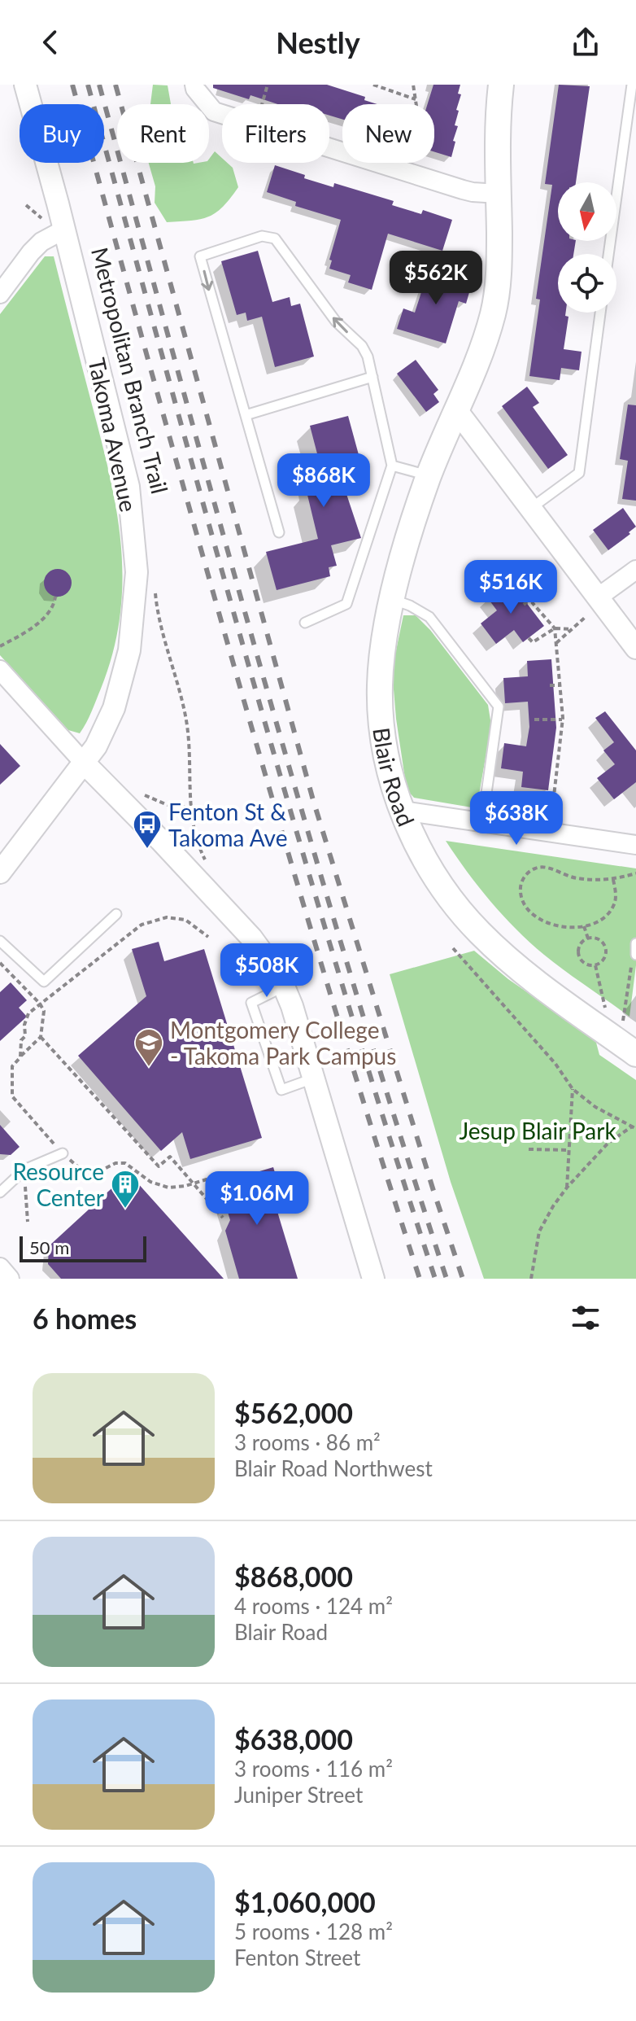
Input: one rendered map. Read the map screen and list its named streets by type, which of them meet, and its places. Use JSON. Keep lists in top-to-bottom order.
{
  "streets": {
    "main road": ["Blair Road"],
    "street": ["Takoma Avenue"]
  },
  "parks": ["Jesup Blair Park"],
  "places": {
    "bus stop": ["Fenton St & Takoma Ave"],
    "school or university": ["Montgomery College - Takoma Park Campus"],
    "building": ["Resource Center"]
  },
  "scale_bar": "50 m",
  "north": "bottom",
  "page": {
    "header": "Nestly",
    "chip": [
      "Buy",
      "Rent",
      "Filters",
      "New"
    ],
    "price": [
      "$562K",
      "$868K",
      "$516K",
      "$638K",
      "$508K",
      "$1.06M"
    ],
    "scale": "50 m",
    "heading": "6 homes",
    "list": [
      {
        "name": "$562,000",
        "note": "3 rooms · 86 m² · Blair Road Northwest"
      },
      {
        "name": "$868,000",
        "note": "4 rooms · 124 m² · Blair Road"
      },
      {
        "name": "$638,000",
        "note": "3 rooms · 116 m² · Juniper Street"
      },
      {
        "name": "$1,060,000",
        "note": "5 rooms · 128 m² · Fenton Street"
      }
    ]
  }
}
